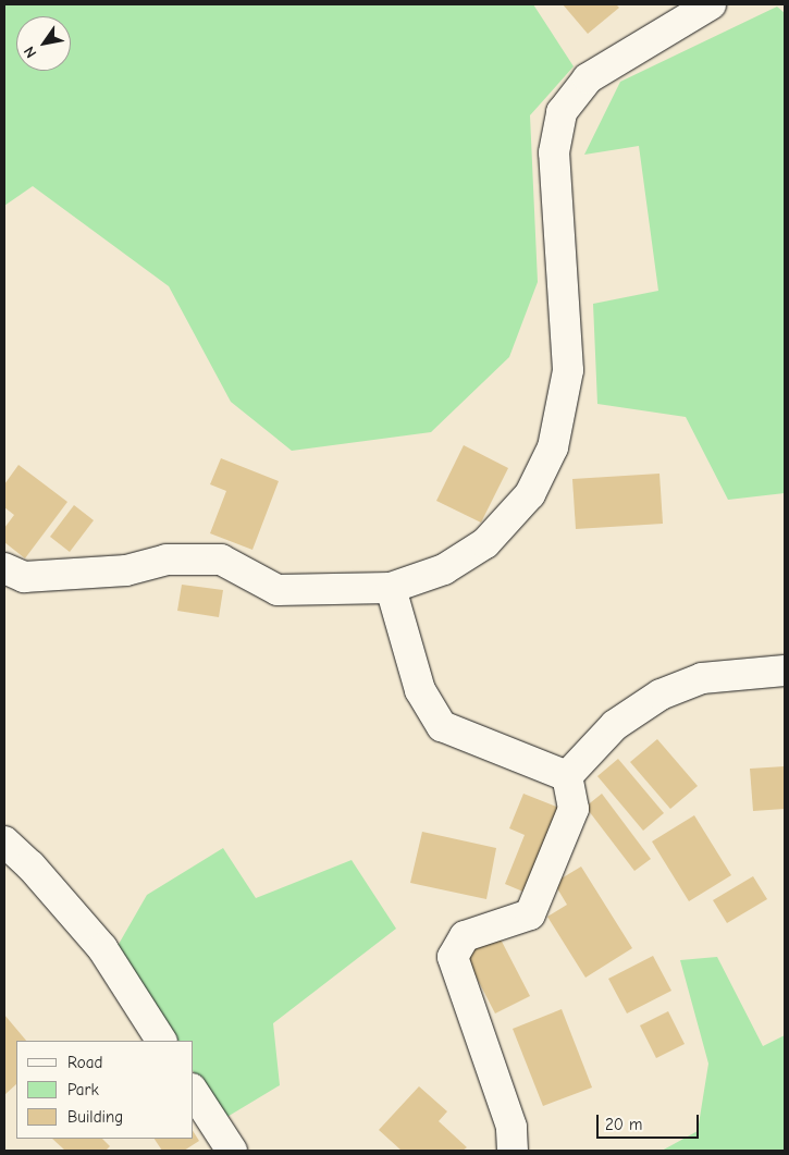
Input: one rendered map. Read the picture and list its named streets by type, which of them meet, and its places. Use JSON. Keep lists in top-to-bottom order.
{
  "legend": ["Road", "Park", "Building"],
  "scale_bar": "20 m",
  "north": "bottom left"
}
